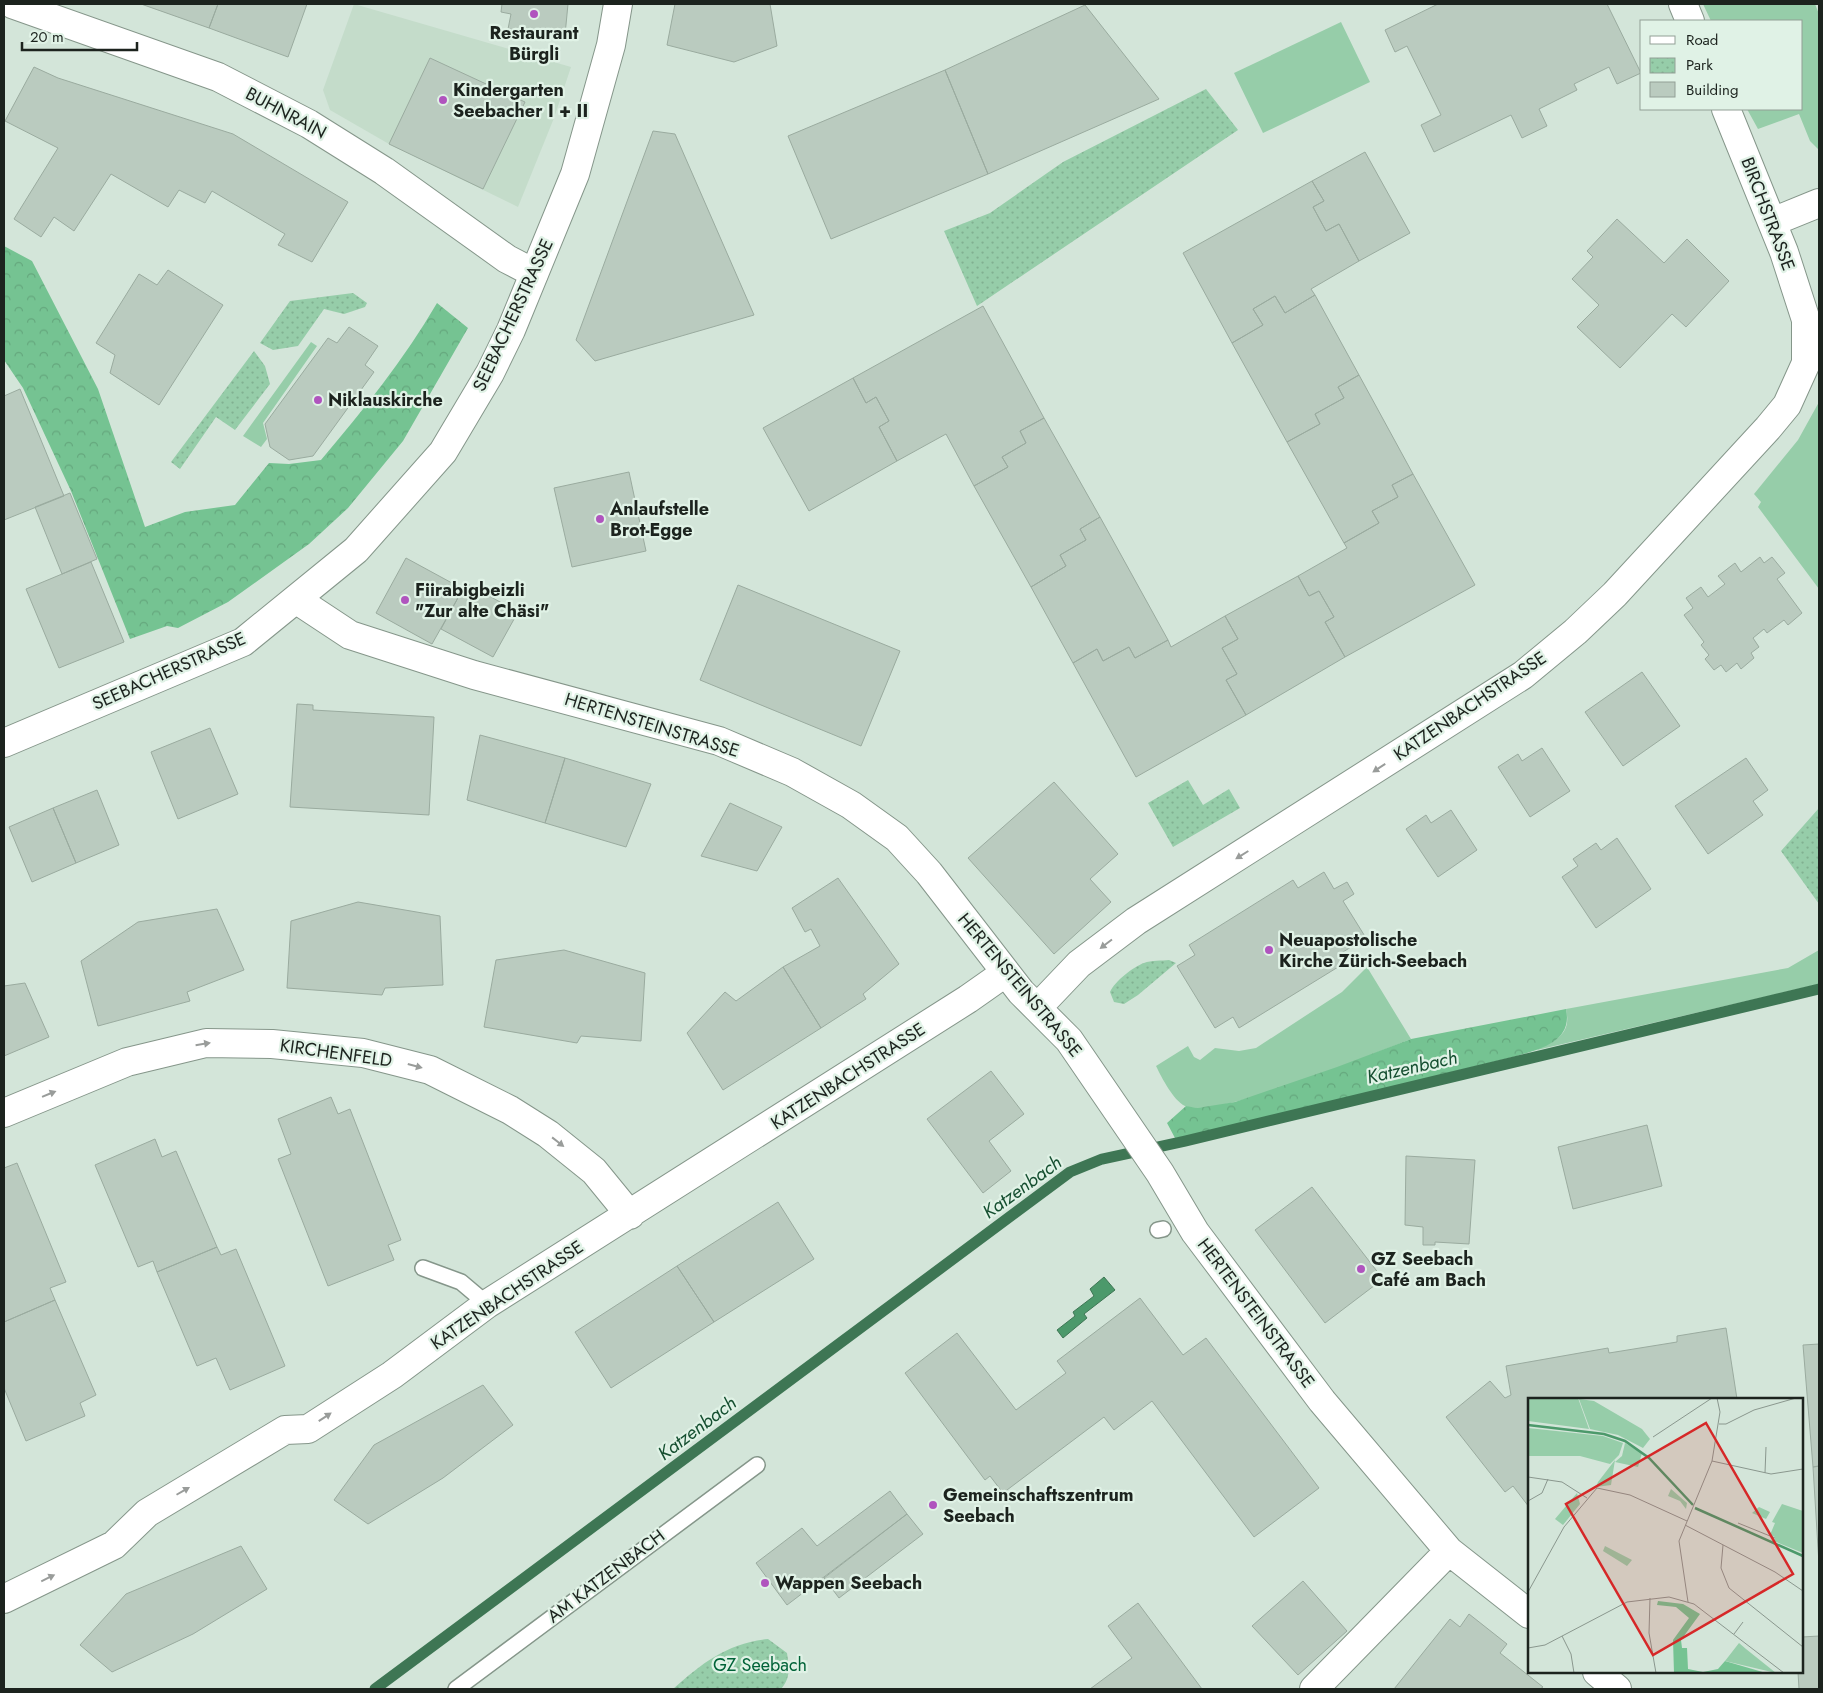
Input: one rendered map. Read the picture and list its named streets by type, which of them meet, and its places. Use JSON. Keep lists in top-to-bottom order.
{
  "streets": {
    "street": [
      "BUHNRAIN",
      "BIRCHSTRASSE",
      "SEEBACHERSTRASSE",
      "KATZENBACHSTRASSE",
      "HERTENSTEINSTRASSE",
      "KIRCHENFELD"
    ],
    "lane": ["AM KATZENBACH"]
  },
  "crossings": [
    ["BUHNRAIN", "SEEBACHERSTRASSE"],
    ["BIRCHSTRASSE", "KATZENBACHSTRASSE"],
    ["SEEBACHERSTRASSE", "HERTENSTEINSTRASSE"],
    ["KATZENBACHSTRASSE", "HERTENSTEINSTRASSE"],
    ["KATZENBACHSTRASSE", "KIRCHENFELD"]
  ],
  "one_way": ["KIRCHENFELD"],
  "water": ["Katzenbach"],
  "parks": ["GZ Seebach"],
  "places": [
    "Restaurant Bürgli",
    "Kindergarten Seebacher I + II",
    "Niklauskirche",
    "Anlaufstelle Brot-Egge",
    "Fiirabigbeizli \"Zur alte Chäsi\"",
    "Neuapostolische Kirche Zürich-Seebach",
    "GZ Seebach Café am Bach",
    "Gemeinschaftszentrum Seebach",
    "Wappen Seebach"
  ],
  "legend": ["Road", "Park", "Building"],
  "scale_bar": "20 m"
}
